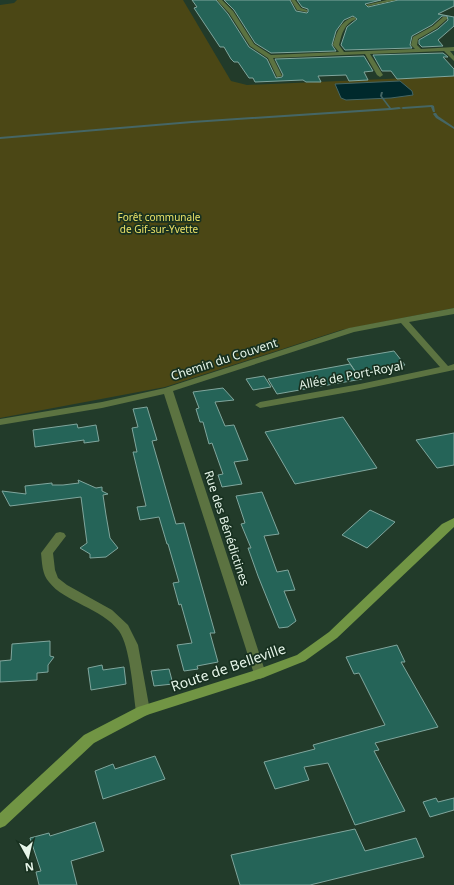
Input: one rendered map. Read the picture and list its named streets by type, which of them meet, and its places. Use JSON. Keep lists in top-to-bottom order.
{
  "streets": {
    "street": [
      "Chemin du Couvent",
      "Allée de Port-Royal",
      "Rue des Bénédictines",
      "Route de Belleville"
    ]
  },
  "crossings": [
    ["Chemin du Couvent", "Allée de Port-Royal"],
    ["Chemin du Couvent", "Rue des Bénédictines"],
    ["Rue des Bénédictines", "Route de Belleville"]
  ],
  "parks": ["Forêt communale de Gif-sur-Yvette"],
  "north": "bottom"
}
